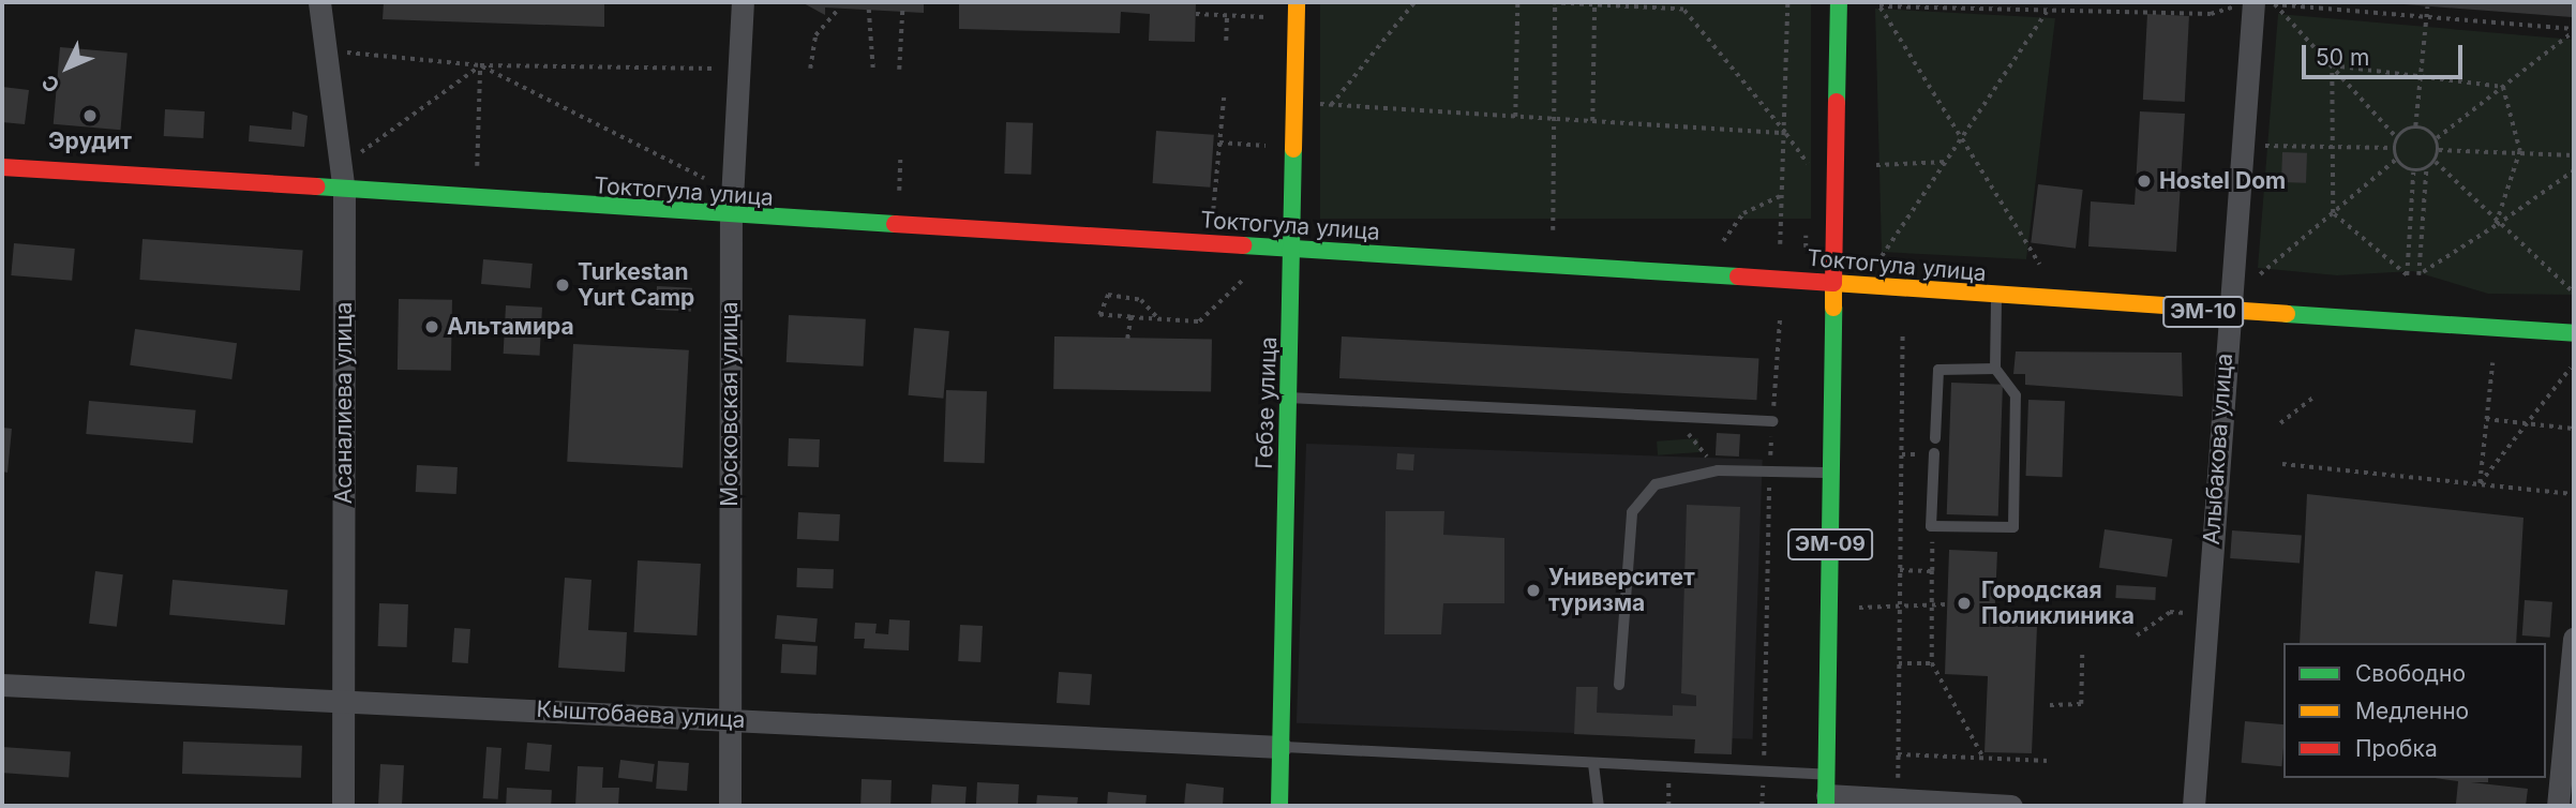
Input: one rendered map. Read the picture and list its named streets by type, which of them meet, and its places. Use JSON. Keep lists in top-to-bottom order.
{
  "streets": {
    "main road": [
      "Токтогула улица",
      "ЭМ-10",
      "Гебзе улица",
      "ЭМ-09"
    ],
    "street": [
      "Асаналиева улица",
      "Московская улица",
      "Алыбакова улица",
      "Кыштобаева улица"
    ]
  },
  "crossings": [
    ["Токтогула улица", "Асаналиева улица"],
    ["Токтогула улица", "Гебзе улица"],
    ["Токтогула улица", "Московская улица"],
    ["Токтогула улица", "Алыбакова улица"],
    ["Токтогула улица", "ЭМ-09"],
    ["Асаналиева улица", "Кыштобаева улица"],
    ["Гебзе улица", "Кыштобаева улица"],
    ["Московская улица", "Кыштобаева улица"]
  ],
  "places": [
    "Эрудит",
    "Hostel Dom",
    "Turkestan Yurt Camp",
    "Альтамира",
    "Университет туризма",
    "Городская Поликлиника"
  ],
  "legend": ["Свободно", "Медленно", "Пробка"],
  "scale_bar": "50 m",
  "north": "bottom left"
}
